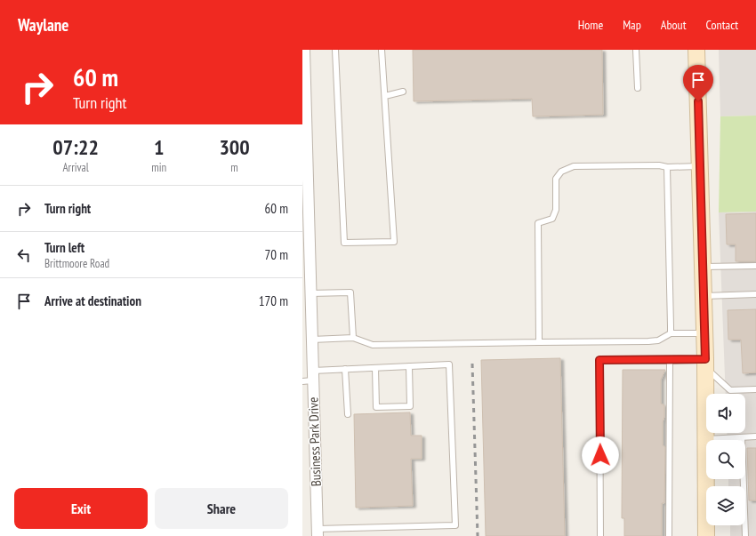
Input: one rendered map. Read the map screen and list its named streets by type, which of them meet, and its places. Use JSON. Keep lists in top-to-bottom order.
{
  "streets": {
    "street": ["Business Park Drive"]
  },
  "page": {
    "header": "Waylane",
    "nav": [
      "Home",
      "Map",
      "About",
      "Contact"
    ],
    "turn": ["60 m", "Turn right"],
    "eta": [
      "07:22",
      "Arrival",
      "1",
      "min",
      "300",
      "m"
    ],
    "list": [
      {
        "name": "Turn right",
        "value": "60 m"
      },
      {
        "name": "Turn left",
        "note": "Brittmoore Road",
        "value": "70 m"
      },
      {
        "name": "Arrive at destination",
        "value": "170 m"
      }
    ],
    "buttons": ["Exit", "Share"]
  }
}
